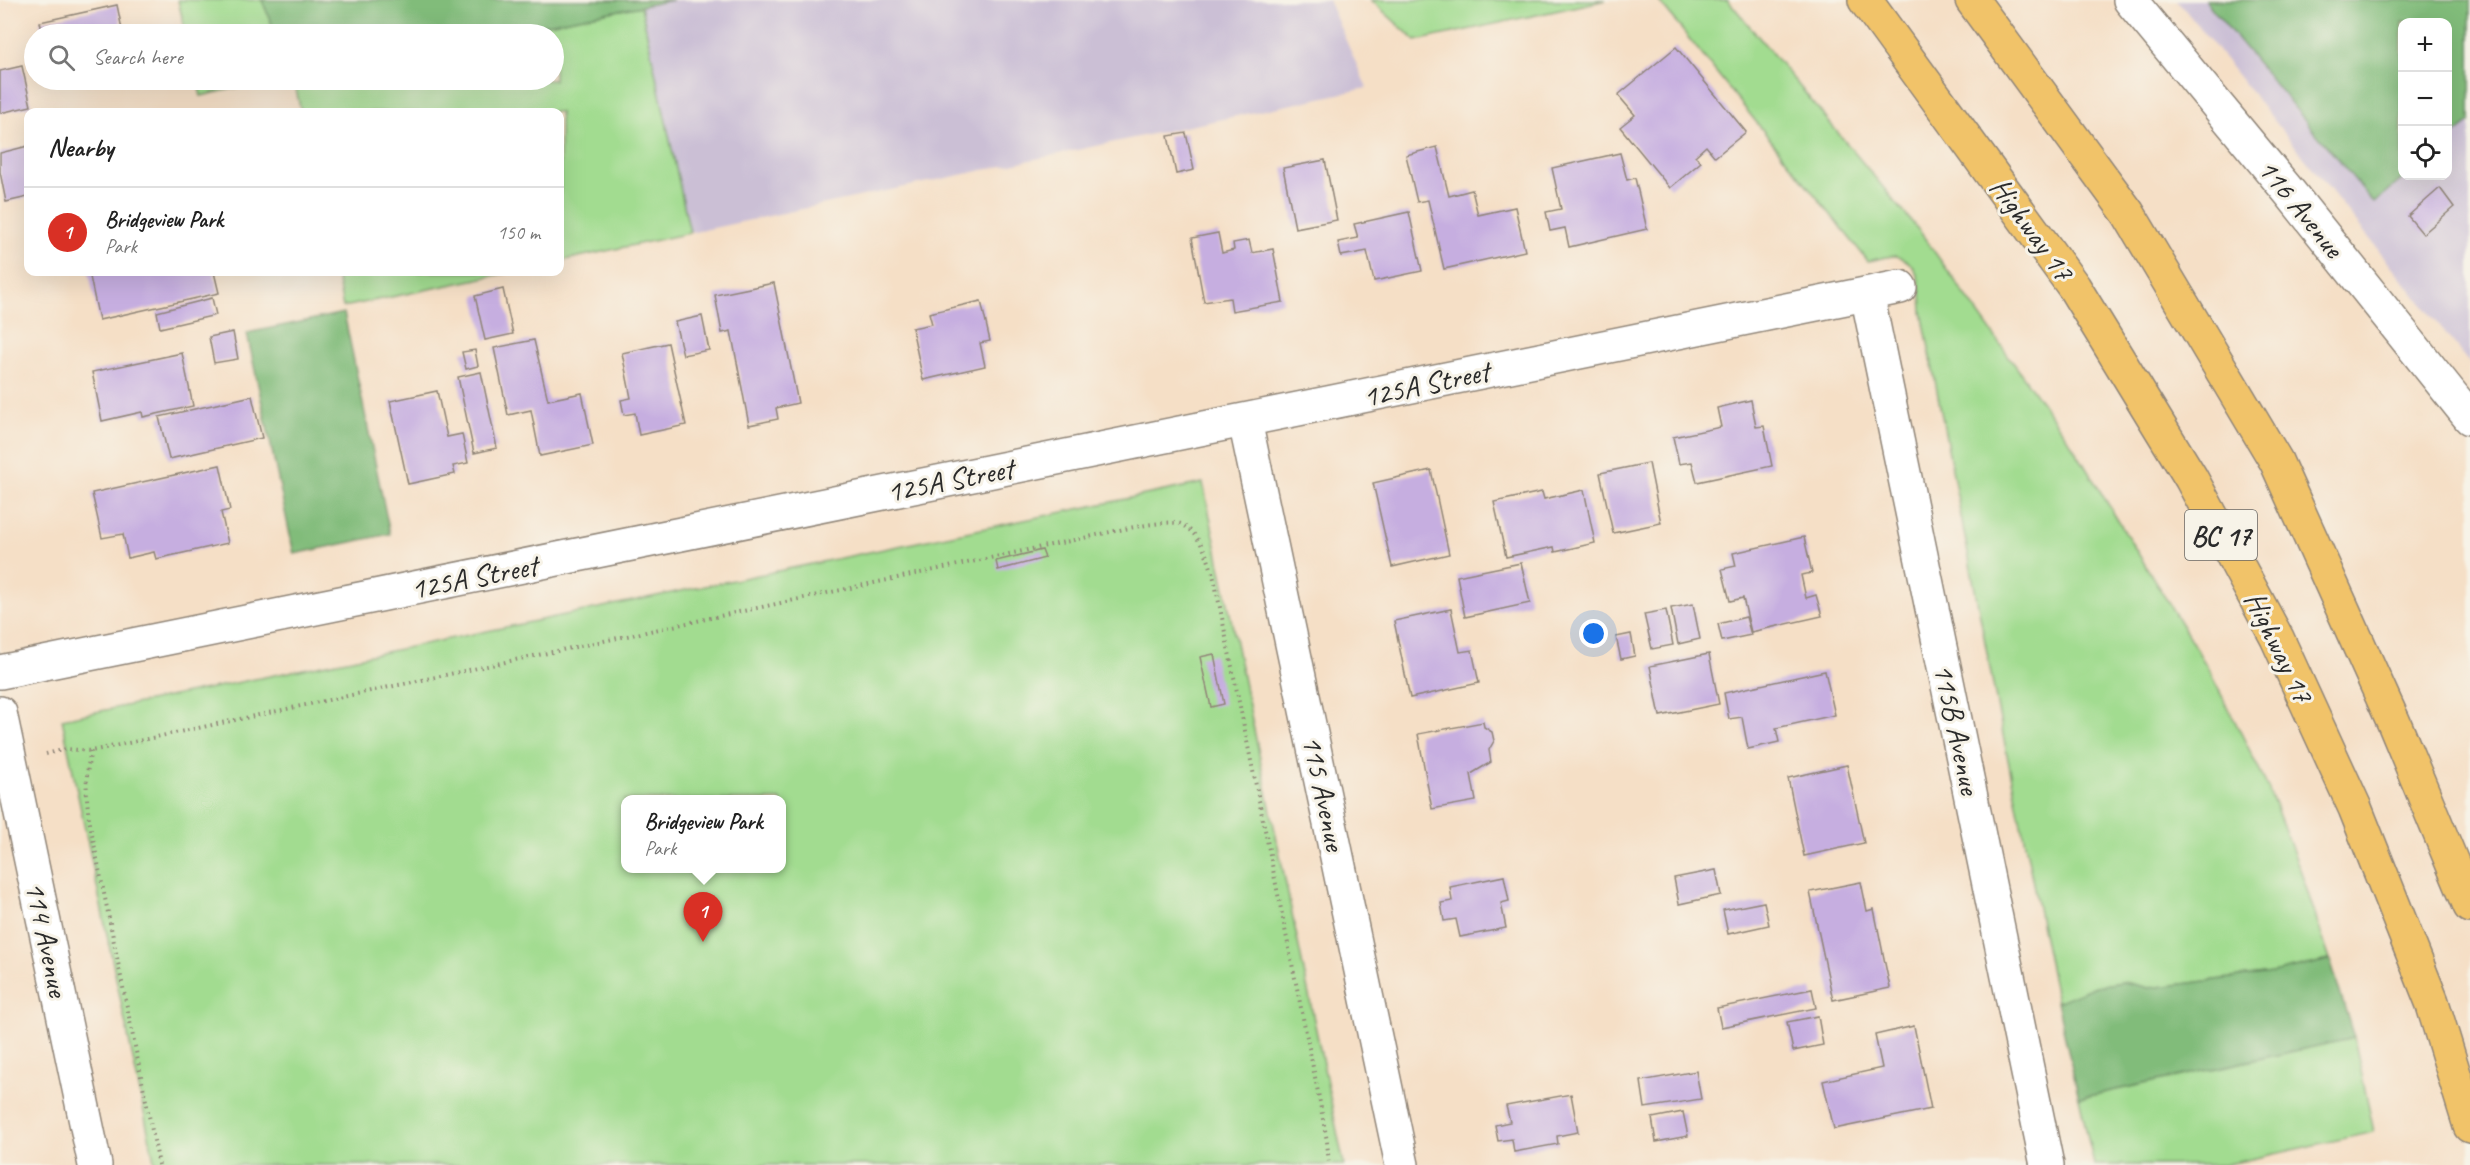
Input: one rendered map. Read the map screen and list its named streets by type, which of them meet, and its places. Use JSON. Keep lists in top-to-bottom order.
{
  "streets": {
    "highway": ["Highway 17", "BC 17"],
    "street": [
      "116 Avenue",
      "125A Street",
      "115B Avenue",
      "115 Avenue",
      "114 Avenue"
    ]
  },
  "crossings": [
    ["125A Street", "115B Avenue"],
    ["125A Street", "115 Avenue"]
  ],
  "page": {
    "map_buttons": ["+", "−"],
    "search": "Search here",
    "heading": "Nearby",
    "list": [
      {
        "mark": "1",
        "name": "Bridgeview Park",
        "note": "Park",
        "value": "150 m"
      }
    ],
    "popup": ["Bridgeview Park", "Park"],
    "pins": "1"
  }
}
